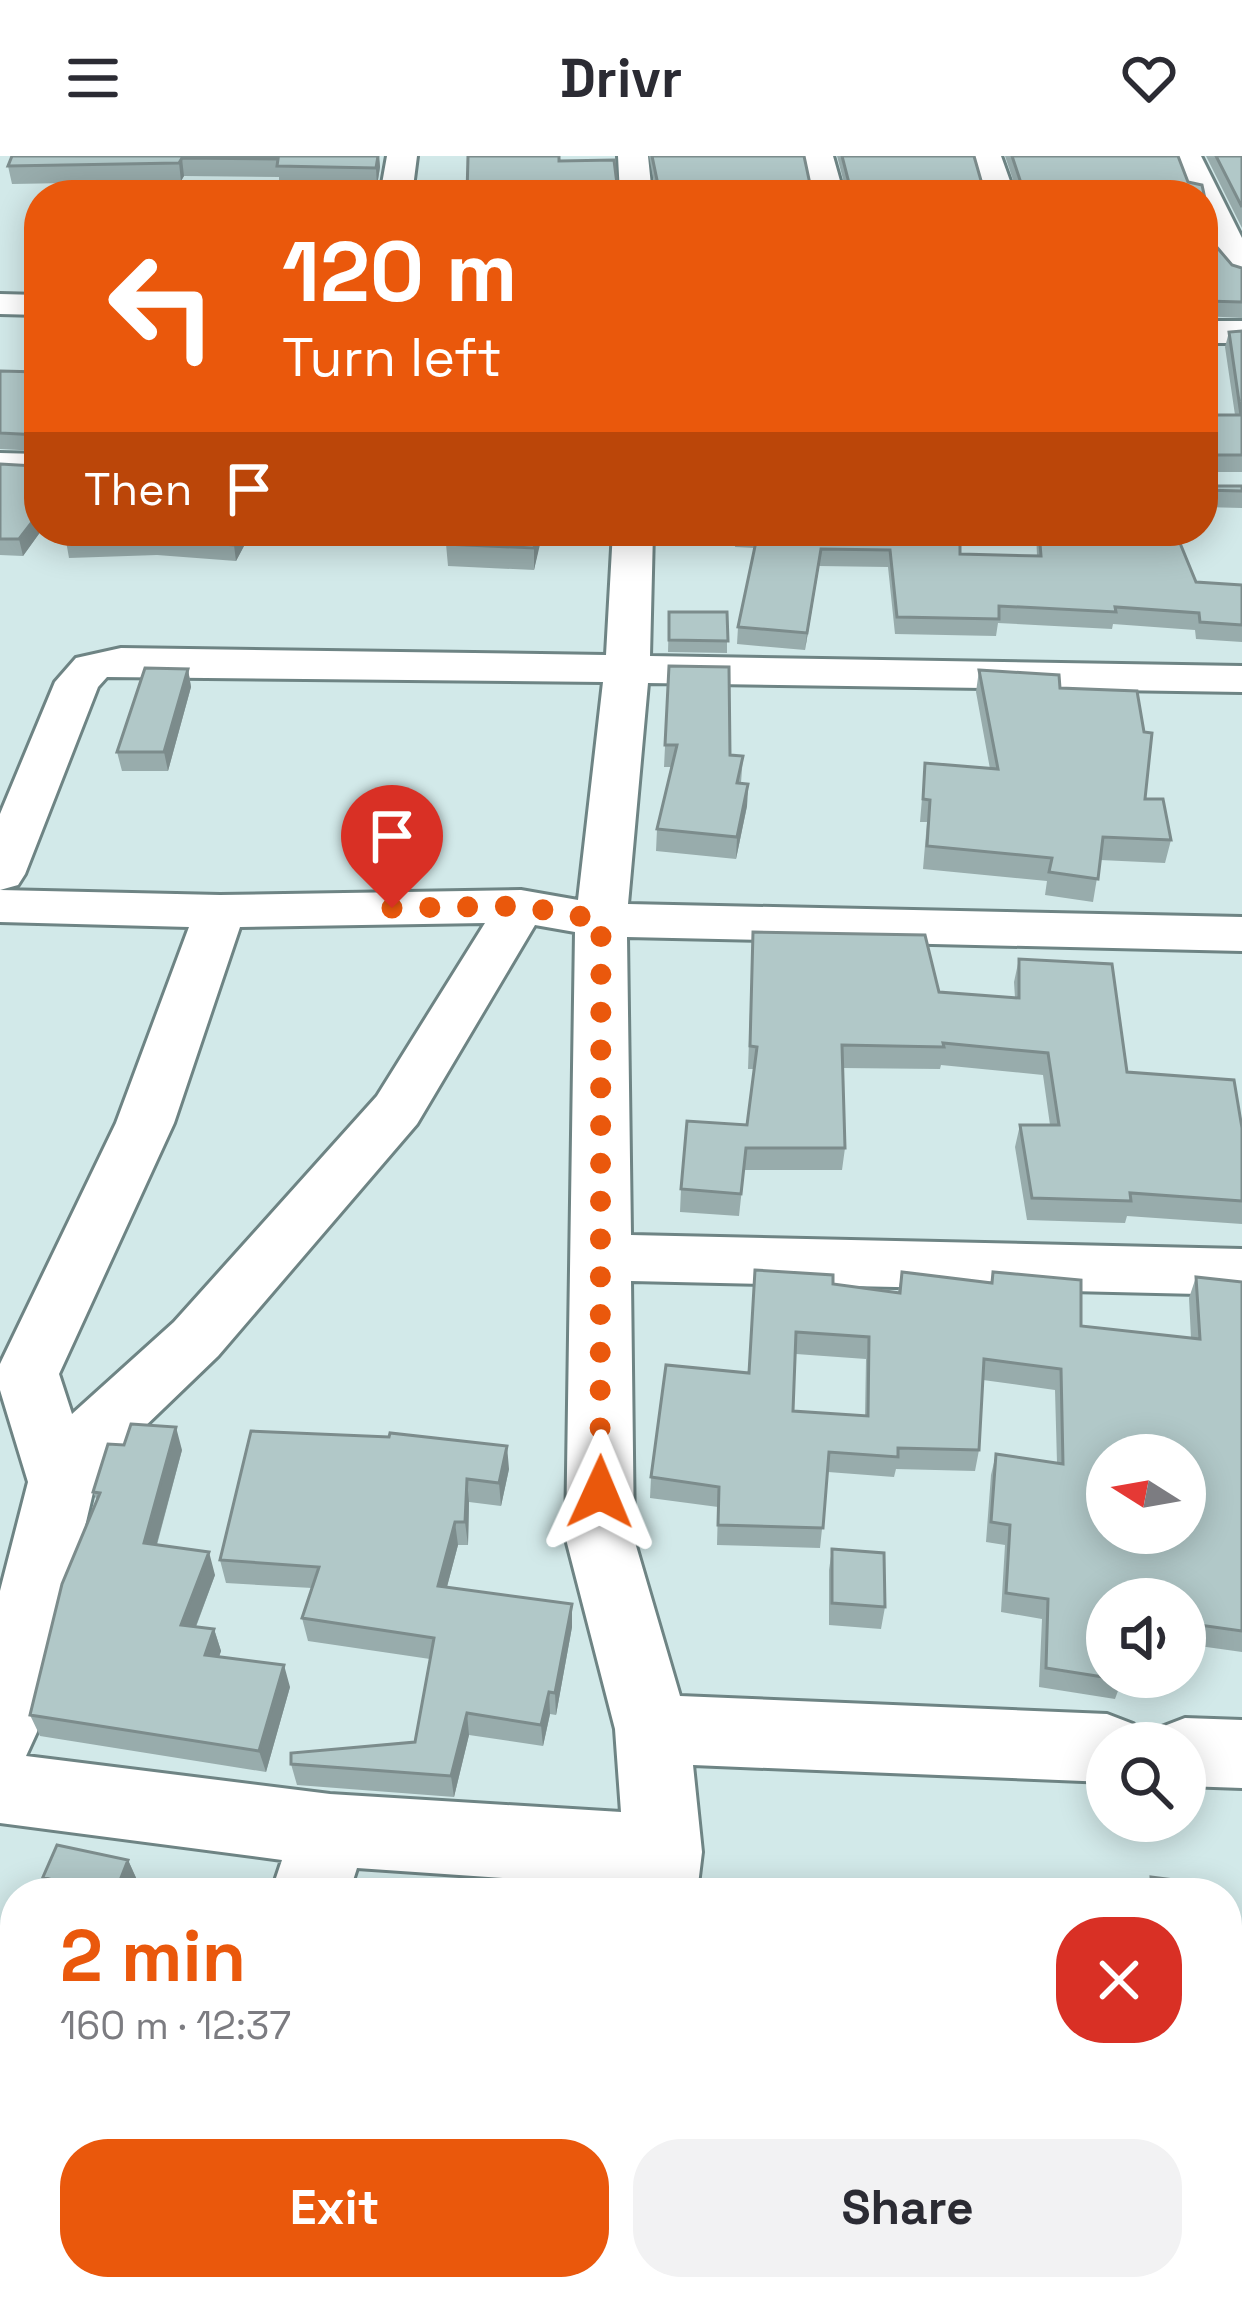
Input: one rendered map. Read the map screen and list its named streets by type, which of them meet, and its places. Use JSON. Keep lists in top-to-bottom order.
{
  "north": "left",
  "page": {
    "header": "Drivr",
    "turn": ["120 m", "Turn left"],
    "then": "Then",
    "heading": ["2 min", "160 m · 12:37"],
    "buttons": ["Exit", "Share"]
  }
}
